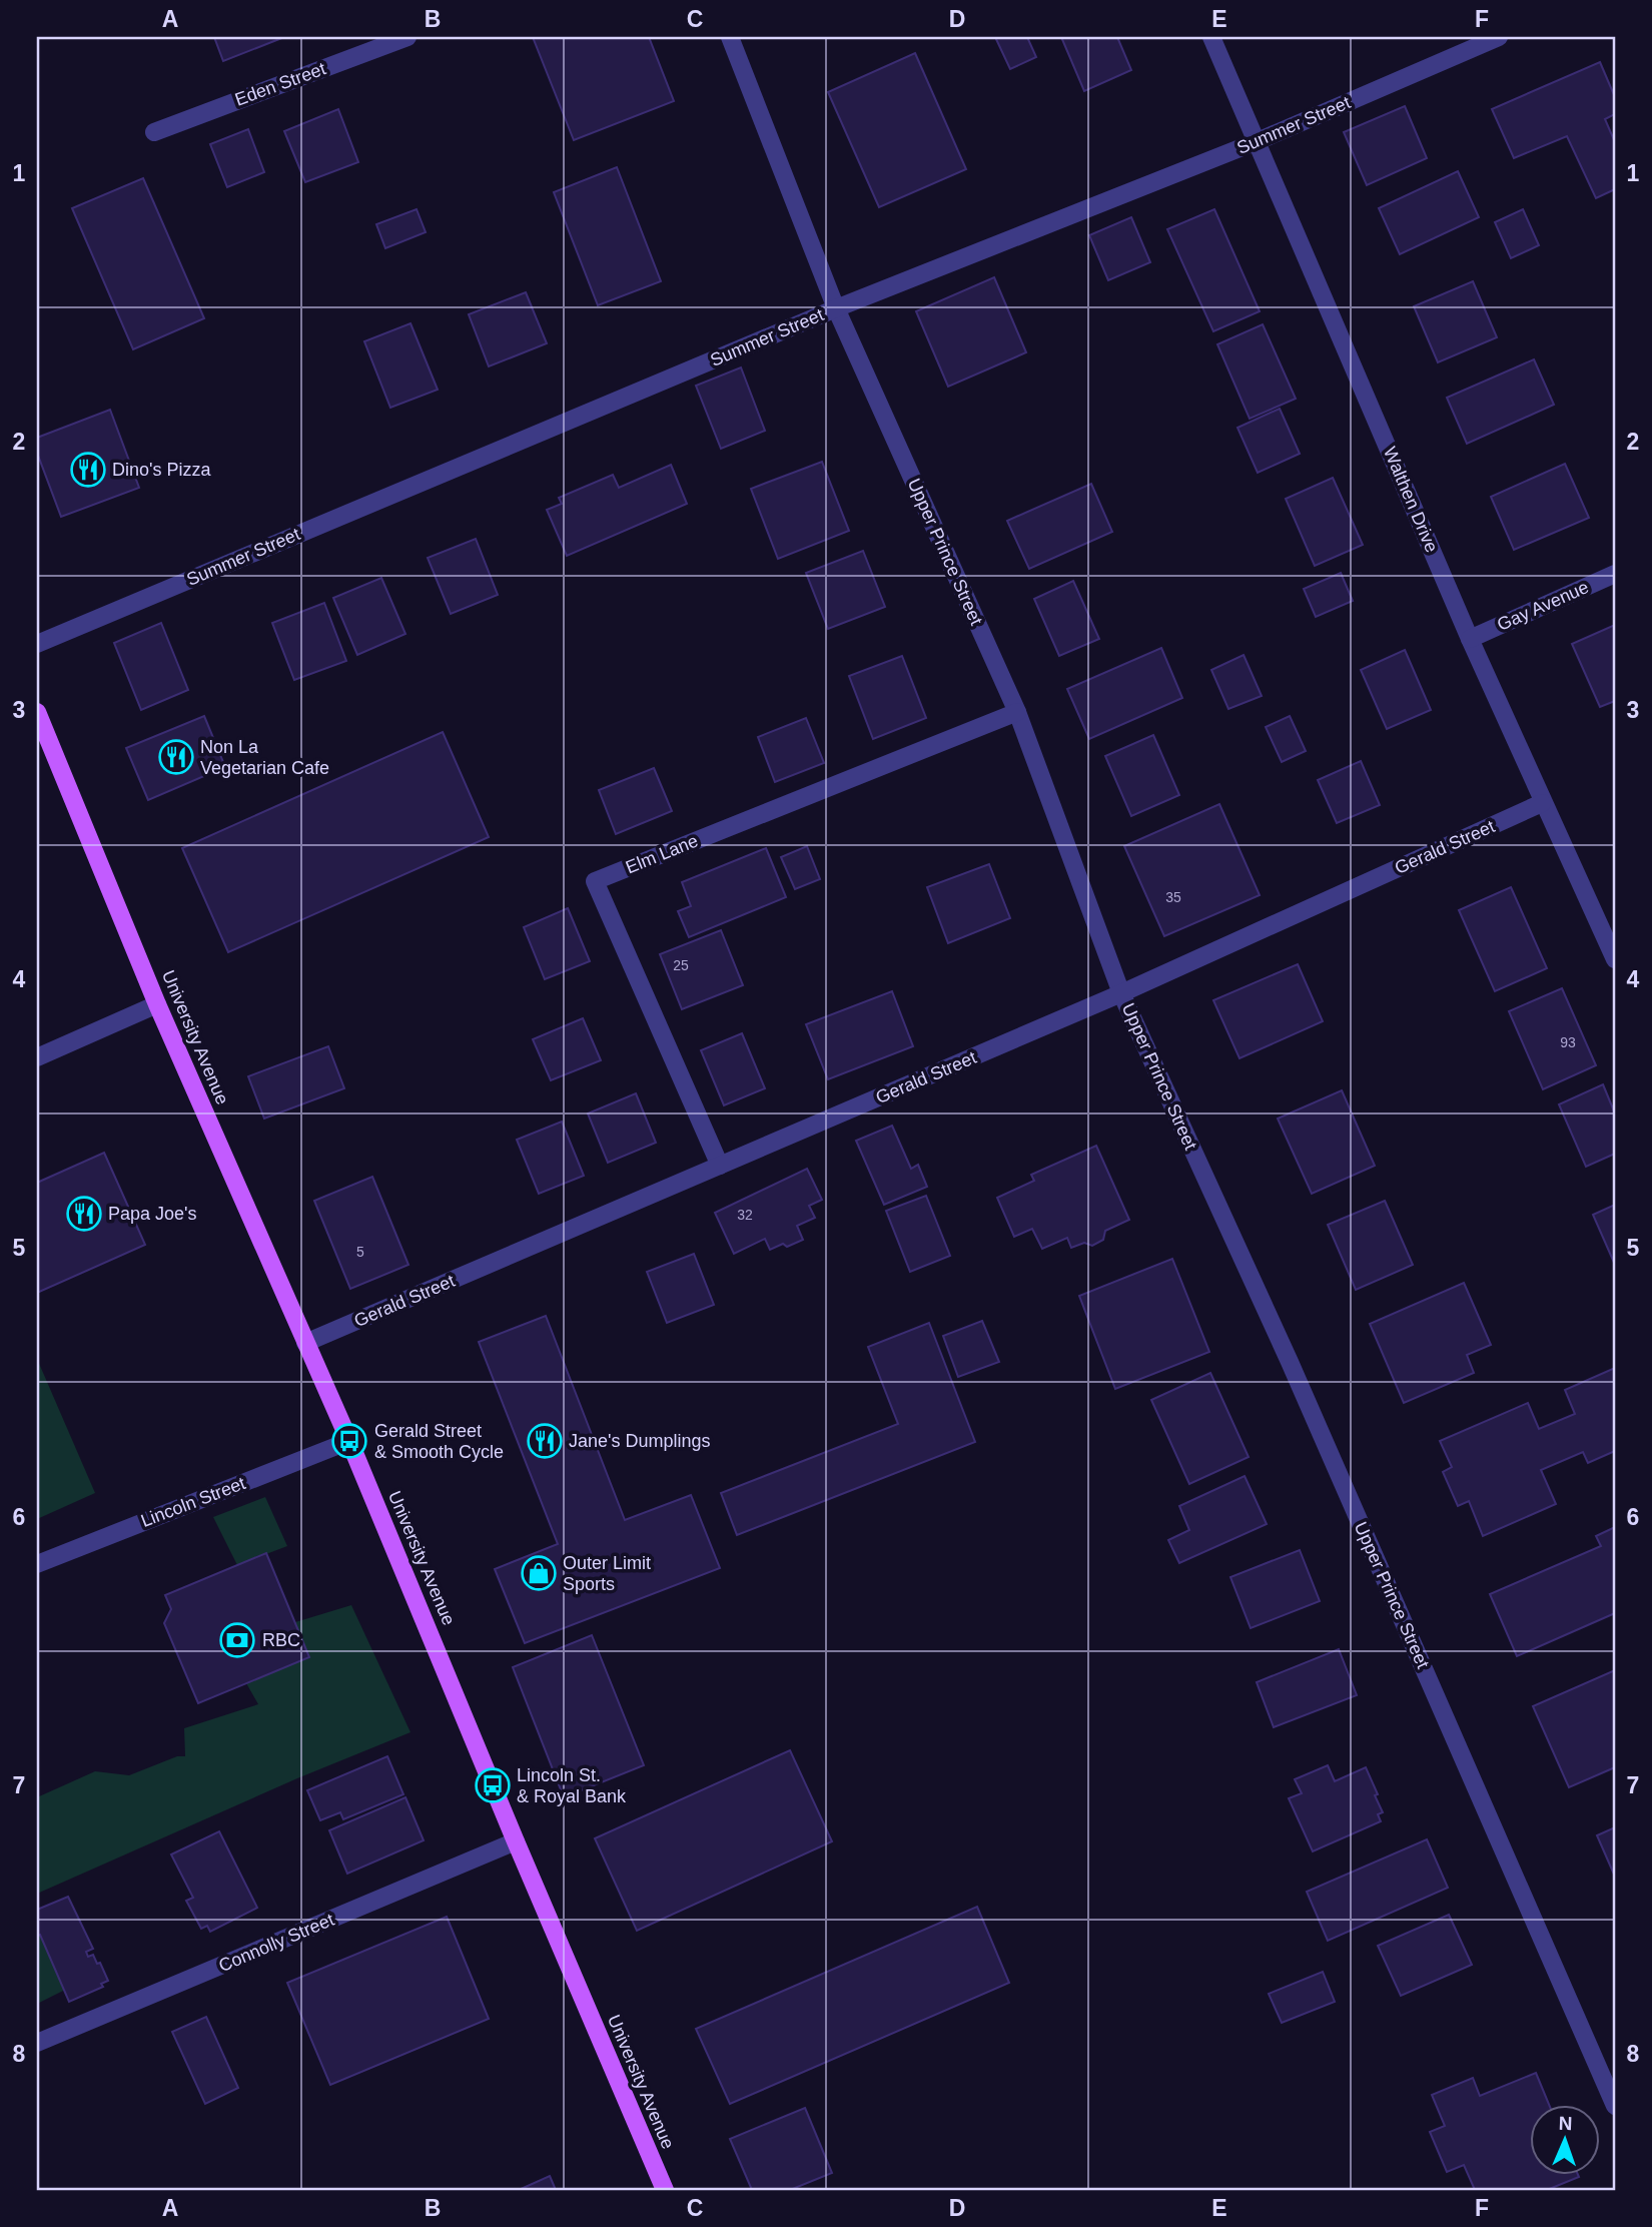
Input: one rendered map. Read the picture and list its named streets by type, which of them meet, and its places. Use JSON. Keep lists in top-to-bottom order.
{
  "streets": {
    "main road": ["University Avenue"],
    "street": [
      "Eden Street",
      "Summer Street",
      "Walthen Drive",
      "Upper Prince Street",
      "Gay Avenue",
      "Gerald Street",
      "Elm Lane",
      "Lincoln Street",
      "Connolly Street"
    ]
  },
  "crossings": [
    ["Summer Street", "Walthen Drive"],
    ["Summer Street", "Upper Prince Street"],
    ["Walthen Drive", "Gay Avenue"],
    ["Walthen Drive", "Gerald Street"],
    ["Upper Prince Street", "Gerald Street"],
    ["Upper Prince Street", "Elm Lane"],
    ["Gerald Street", "Elm Lane"],
    ["Gerald Street", "University Avenue"],
    ["University Avenue", "Lincoln Street"],
    ["University Avenue", "Connolly Street"]
  ],
  "places": {
    "restaurant": [
      "Dino's Pizza",
      "Non La Vegetarian Cafe",
      "Papa Joe's",
      "Jane's Dumplings"
    ],
    "bus stop": ["Gerald Street & Smooth Cycle", "Lincoln St. & Royal Bank"],
    "shop": ["Outer Limit Sports"],
    "bank": ["RBC"]
  },
  "house_numbers": [
    "35",
    "25",
    "93",
    "32",
    "5"
  ],
  "north": "top",
  "grid": {
    "columns": [
      "A",
      "B",
      "C",
      "D",
      "E",
      "F"
    ],
    "rows": [
      "1",
      "2",
      "3",
      "4",
      "5",
      "6",
      "7",
      "8"
    ]
  }
}
